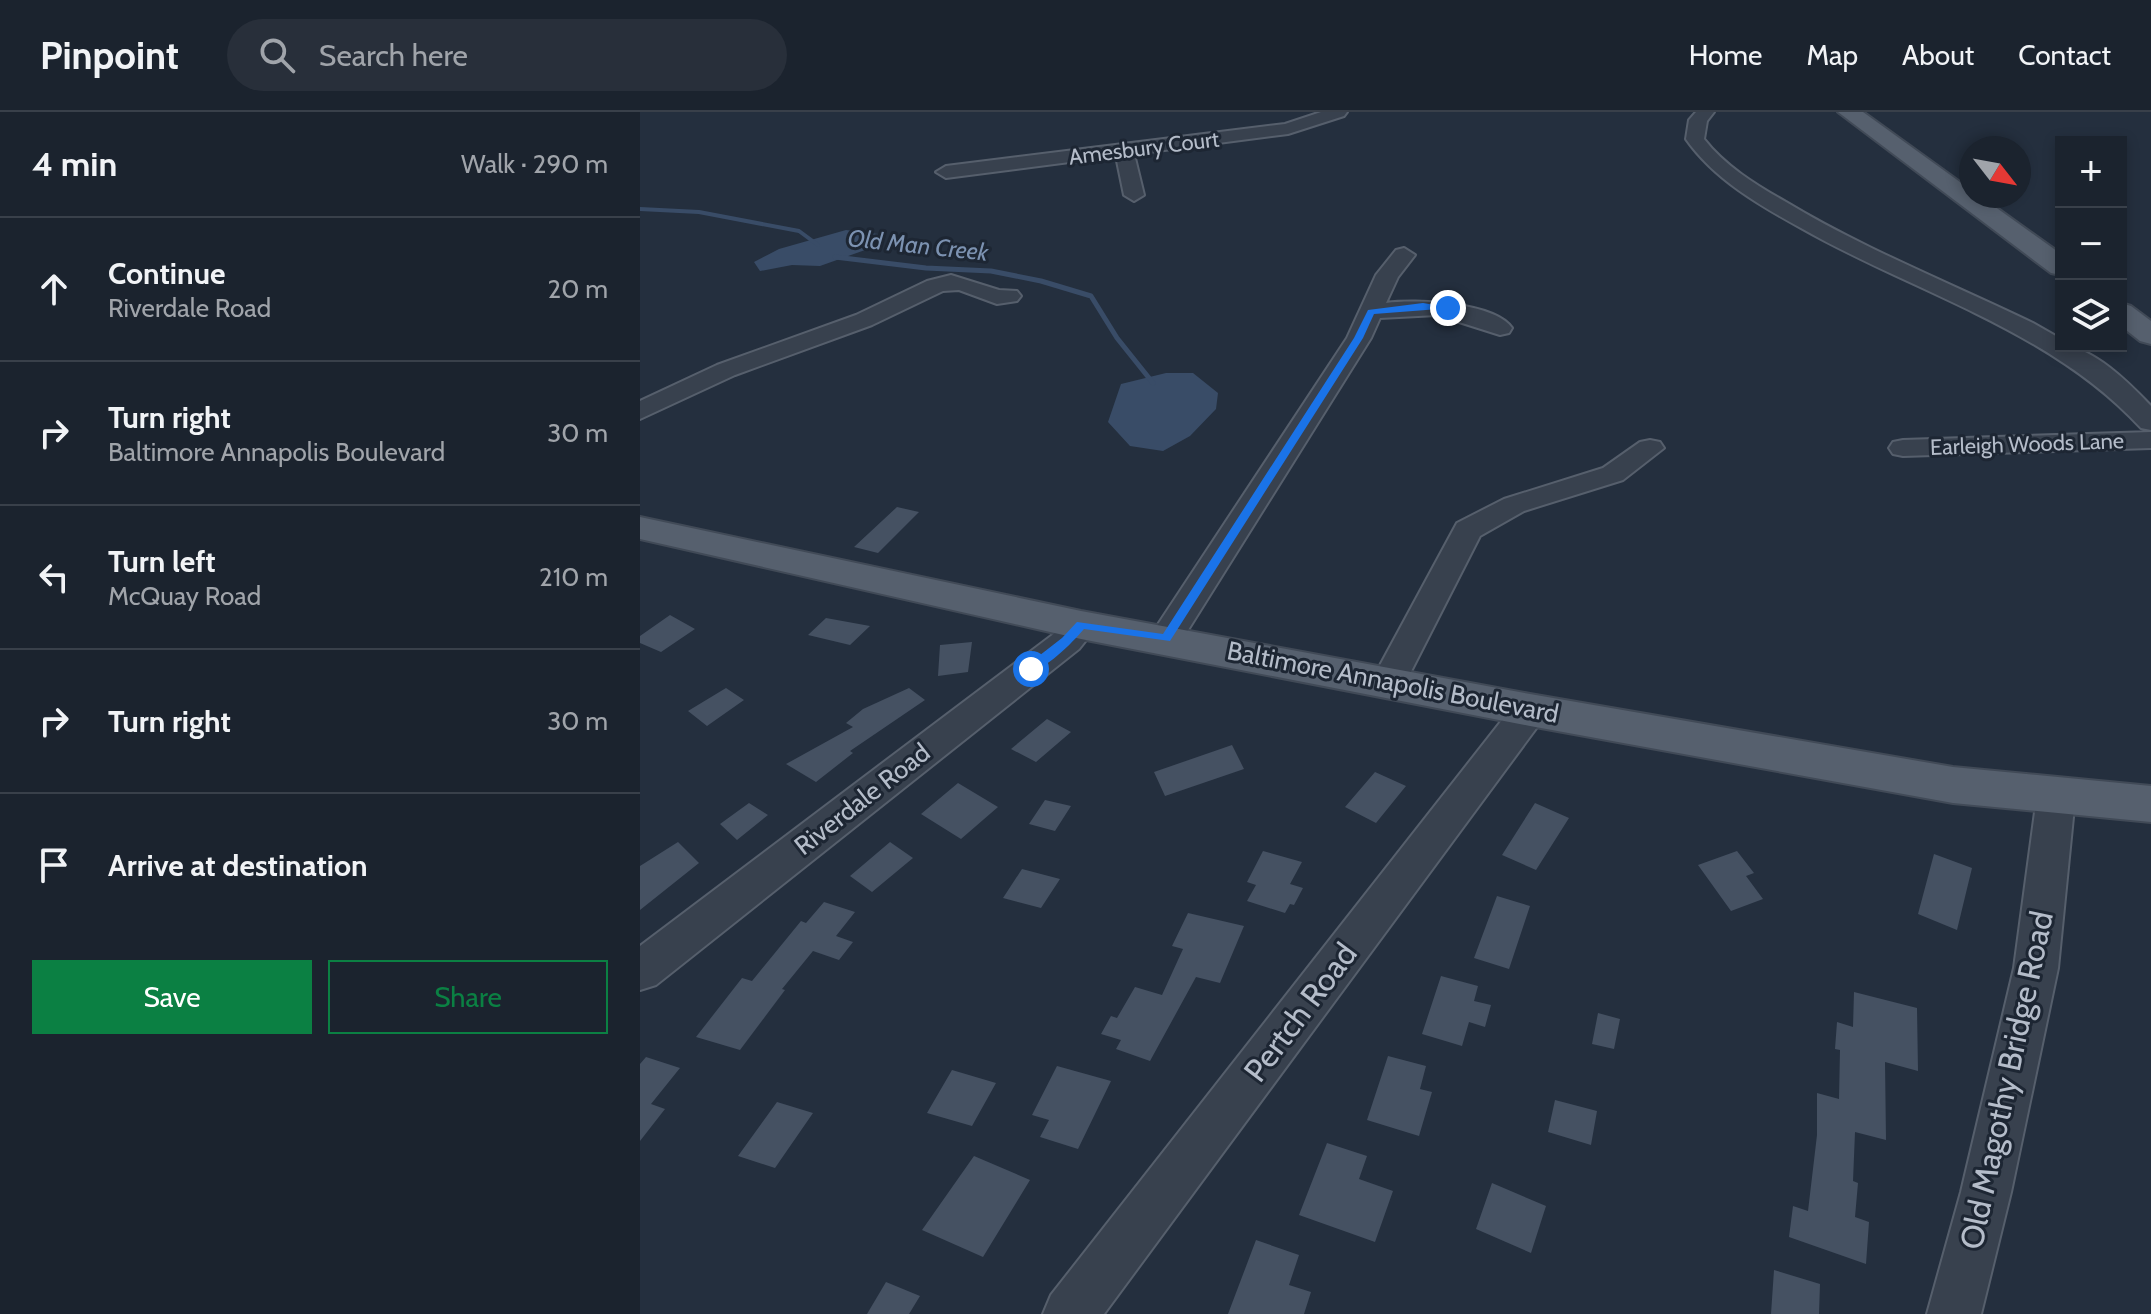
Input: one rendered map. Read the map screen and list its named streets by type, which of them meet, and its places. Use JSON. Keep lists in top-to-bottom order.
{
  "streets": {
    "main road": ["Baltimore Annapolis Boulevard"],
    "street": [
      "Amesbury Court",
      "Earleigh Woods Lane",
      "Riverdale Road",
      "Pertch Road",
      "Old Magothy Bridge Road"
    ]
  },
  "crossings": [
    ["Baltimore Annapolis Boulevard", "Riverdale Road"],
    ["Baltimore Annapolis Boulevard", "Pertch Road"],
    ["Baltimore Annapolis Boulevard", "Old Magothy Bridge Road"]
  ],
  "water": ["Old Man Creek"],
  "north": "bottom right",
  "page": {
    "header": "Pinpoint",
    "search": "Search here",
    "nav": [
      "Home",
      "Map",
      "About",
      "Contact"
    ],
    "heading": ["4 min", "Walk · 290 m"],
    "map_buttons": ["+", "−"],
    "list": [
      ["Continue", "Riverdale Road", "20 m"],
      ["Turn right", "Baltimore Annapolis Boulevard", "30 m"],
      ["Turn left", "McQuay Road", "210 m"],
      ["Turn right", "30 m"],
      "Arrive at destination"
    ],
    "buttons": ["Save", "Share"]
  }
}
